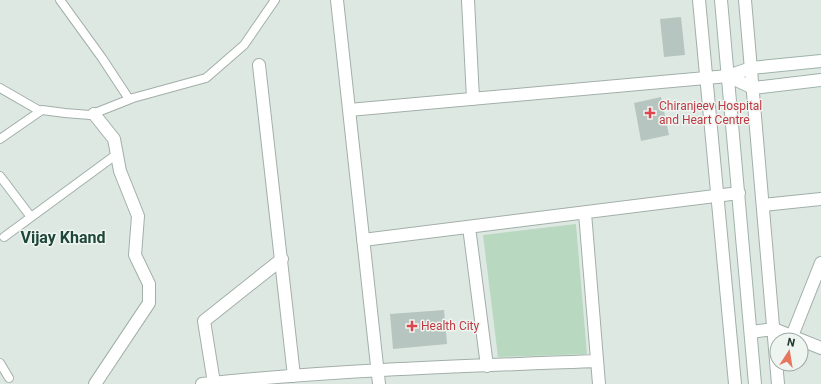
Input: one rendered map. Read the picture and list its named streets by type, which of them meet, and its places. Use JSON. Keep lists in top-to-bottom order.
{
  "districts": ["Vijay Khand"],
  "places": {
    "health": ["Chiranjeev Hospital and Heart Centre", "Health City"]
  },
  "north": "top"
}
